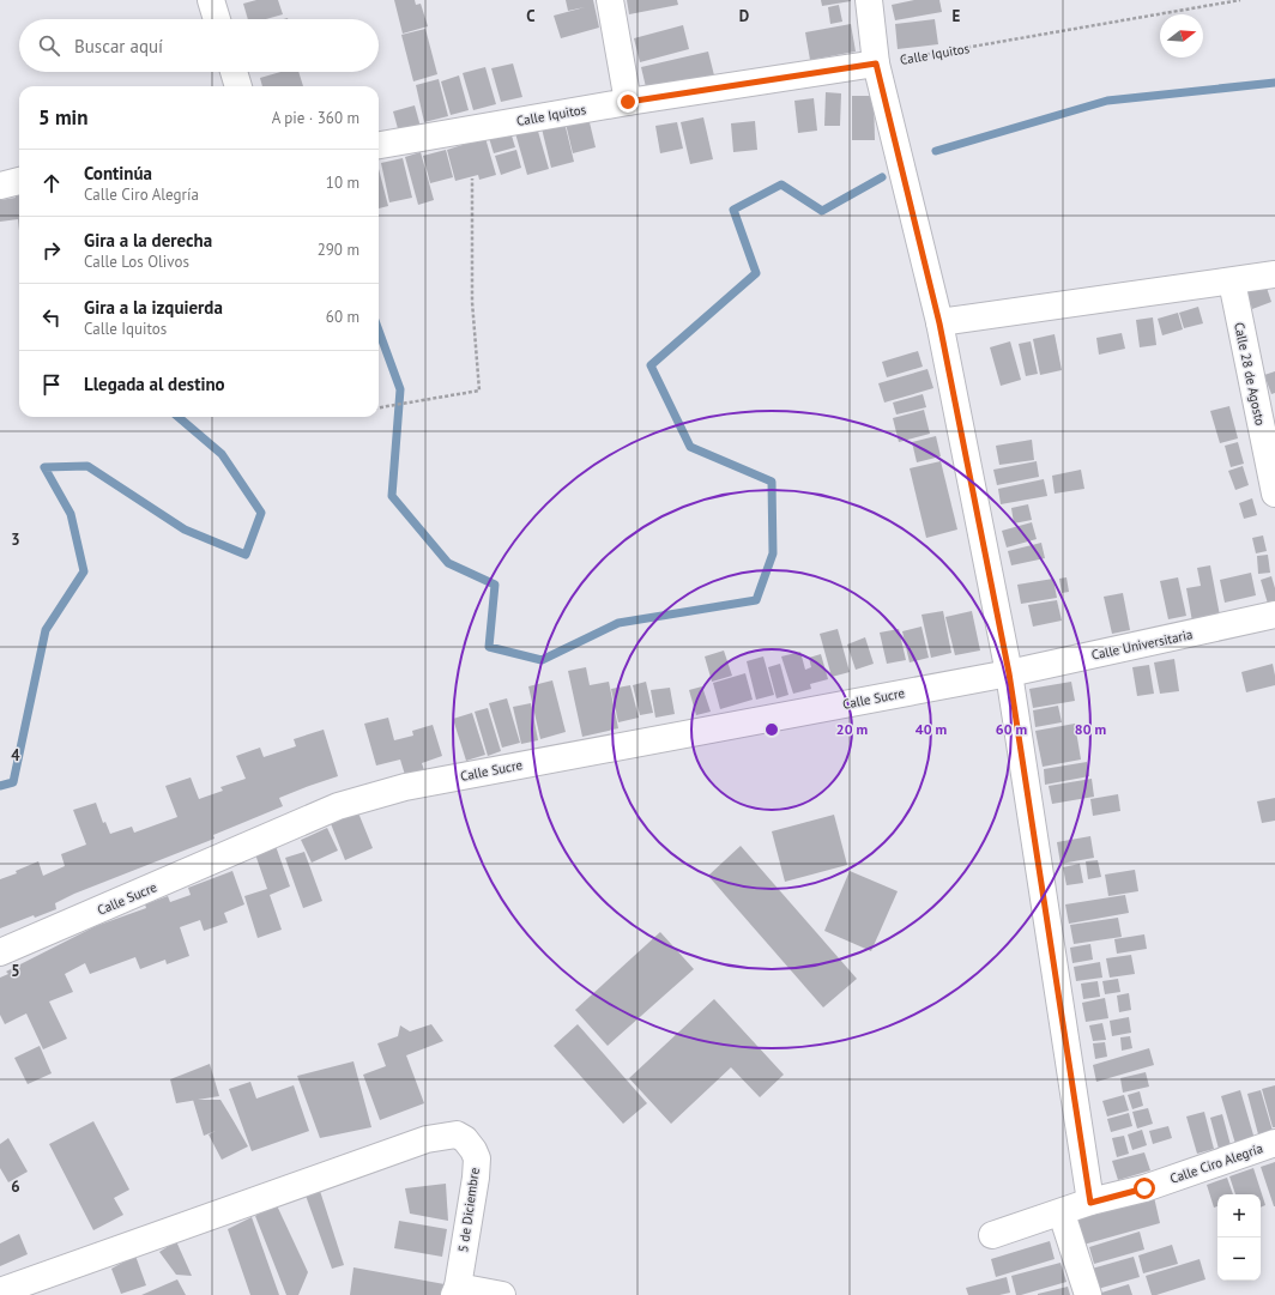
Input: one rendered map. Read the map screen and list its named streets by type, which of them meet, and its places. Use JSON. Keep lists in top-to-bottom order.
{
  "streets": {
    "street": [
      "Calle Iquitos",
      "Calle 28 de Agosto",
      "Calle Universitaria",
      "Calle Sucre",
      "Calle Ciro Alegría",
      "5 de Diciembre"
    ]
  },
  "crossings": [
    ["Calle Universitaria", "Calle Sucre"]
  ],
  "north": "right",
  "page": {
    "search": "Buscar aquí",
    "heading": ["5 min", "A pie · 360 m"],
    "list": [
      ["Continúa", "Calle Ciro Alegría", "10 m"],
      ["Gira a la derecha", "Calle Los Olivos", "290 m"],
      ["Gira a la izquierda", "Calle Iquitos", "60 m"],
      "Llegada al destino"
    ],
    "map_buttons": ["+", "−"]
  },
  "grid": {
    "columns": ["C", "D", "E"],
    "rows": [
      "3",
      "4",
      "5",
      "6"
    ]
  },
  "rings": [
    "20 m",
    "40 m",
    "60 m",
    "80 m"
  ]
}
